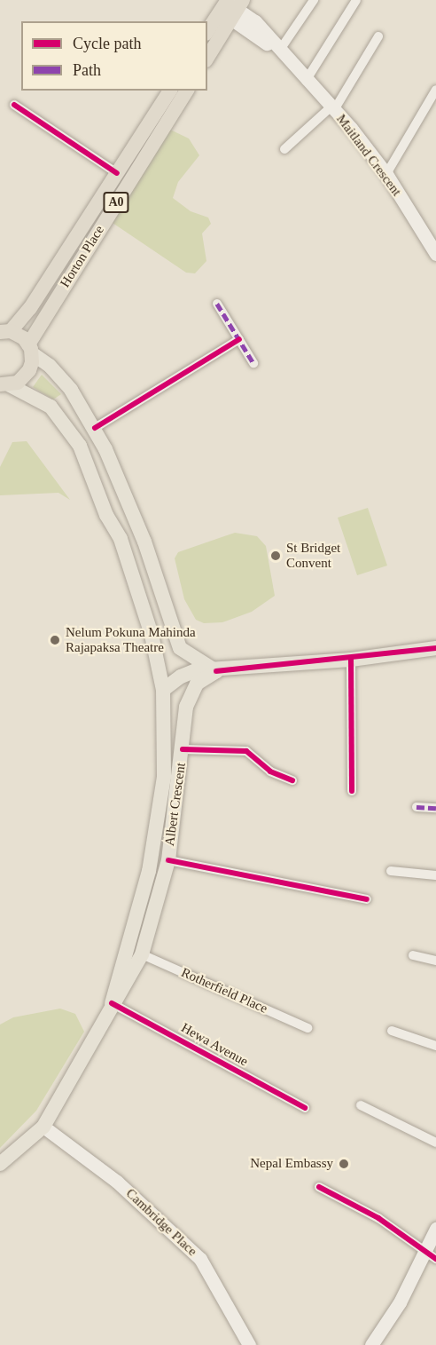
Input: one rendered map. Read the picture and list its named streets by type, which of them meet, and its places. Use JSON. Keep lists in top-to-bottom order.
{
  "streets": {
    "highway": ["A0", "Horton Place"],
    "main road": ["Maitland Crescent", "Albert Crescent", "Cambridge Place"],
    "street": ["Rotherfield Place", "Hewa Avenue"]
  },
  "crossings": [
    ["A0", "Horton Place"],
    ["A0", "Albert Crescent"],
    ["Albert Crescent", "Rotherfield Place"],
    ["Albert Crescent", "Hewa Avenue"],
    ["Albert Crescent", "Cambridge Place"]
  ],
  "places": ["St Bridget Convent", "Nelum Pokuna Mahinda Rajapaksa Theatre", "Nepal Embassy"],
  "legend": ["Cycle path", "Path"]
}
